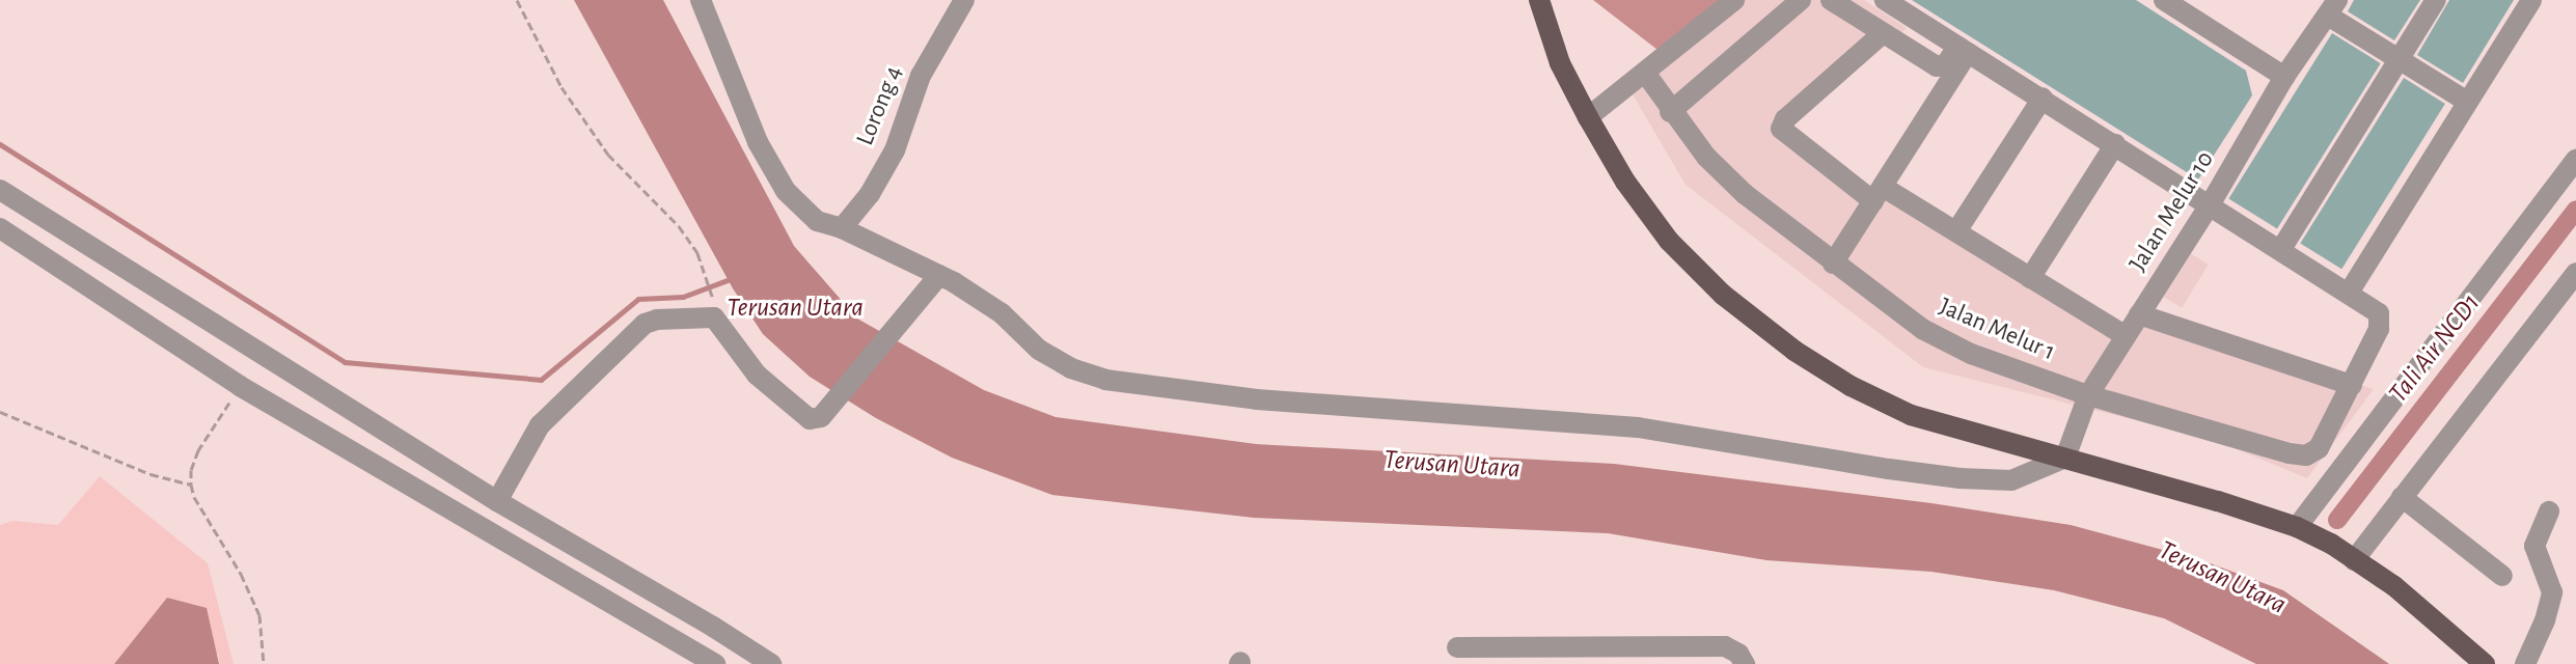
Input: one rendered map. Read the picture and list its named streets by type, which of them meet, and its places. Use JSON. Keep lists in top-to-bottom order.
{
  "streets": {
    "street": ["Lorong 4", "Jalan Melur 10", "Jalan Melur 1"]
  },
  "crossings": [
    ["Jalan Melur 10", "Jalan Melur 1"]
  ],
  "water": ["Terusan Utara", "Tali Air NCD1"]
}
